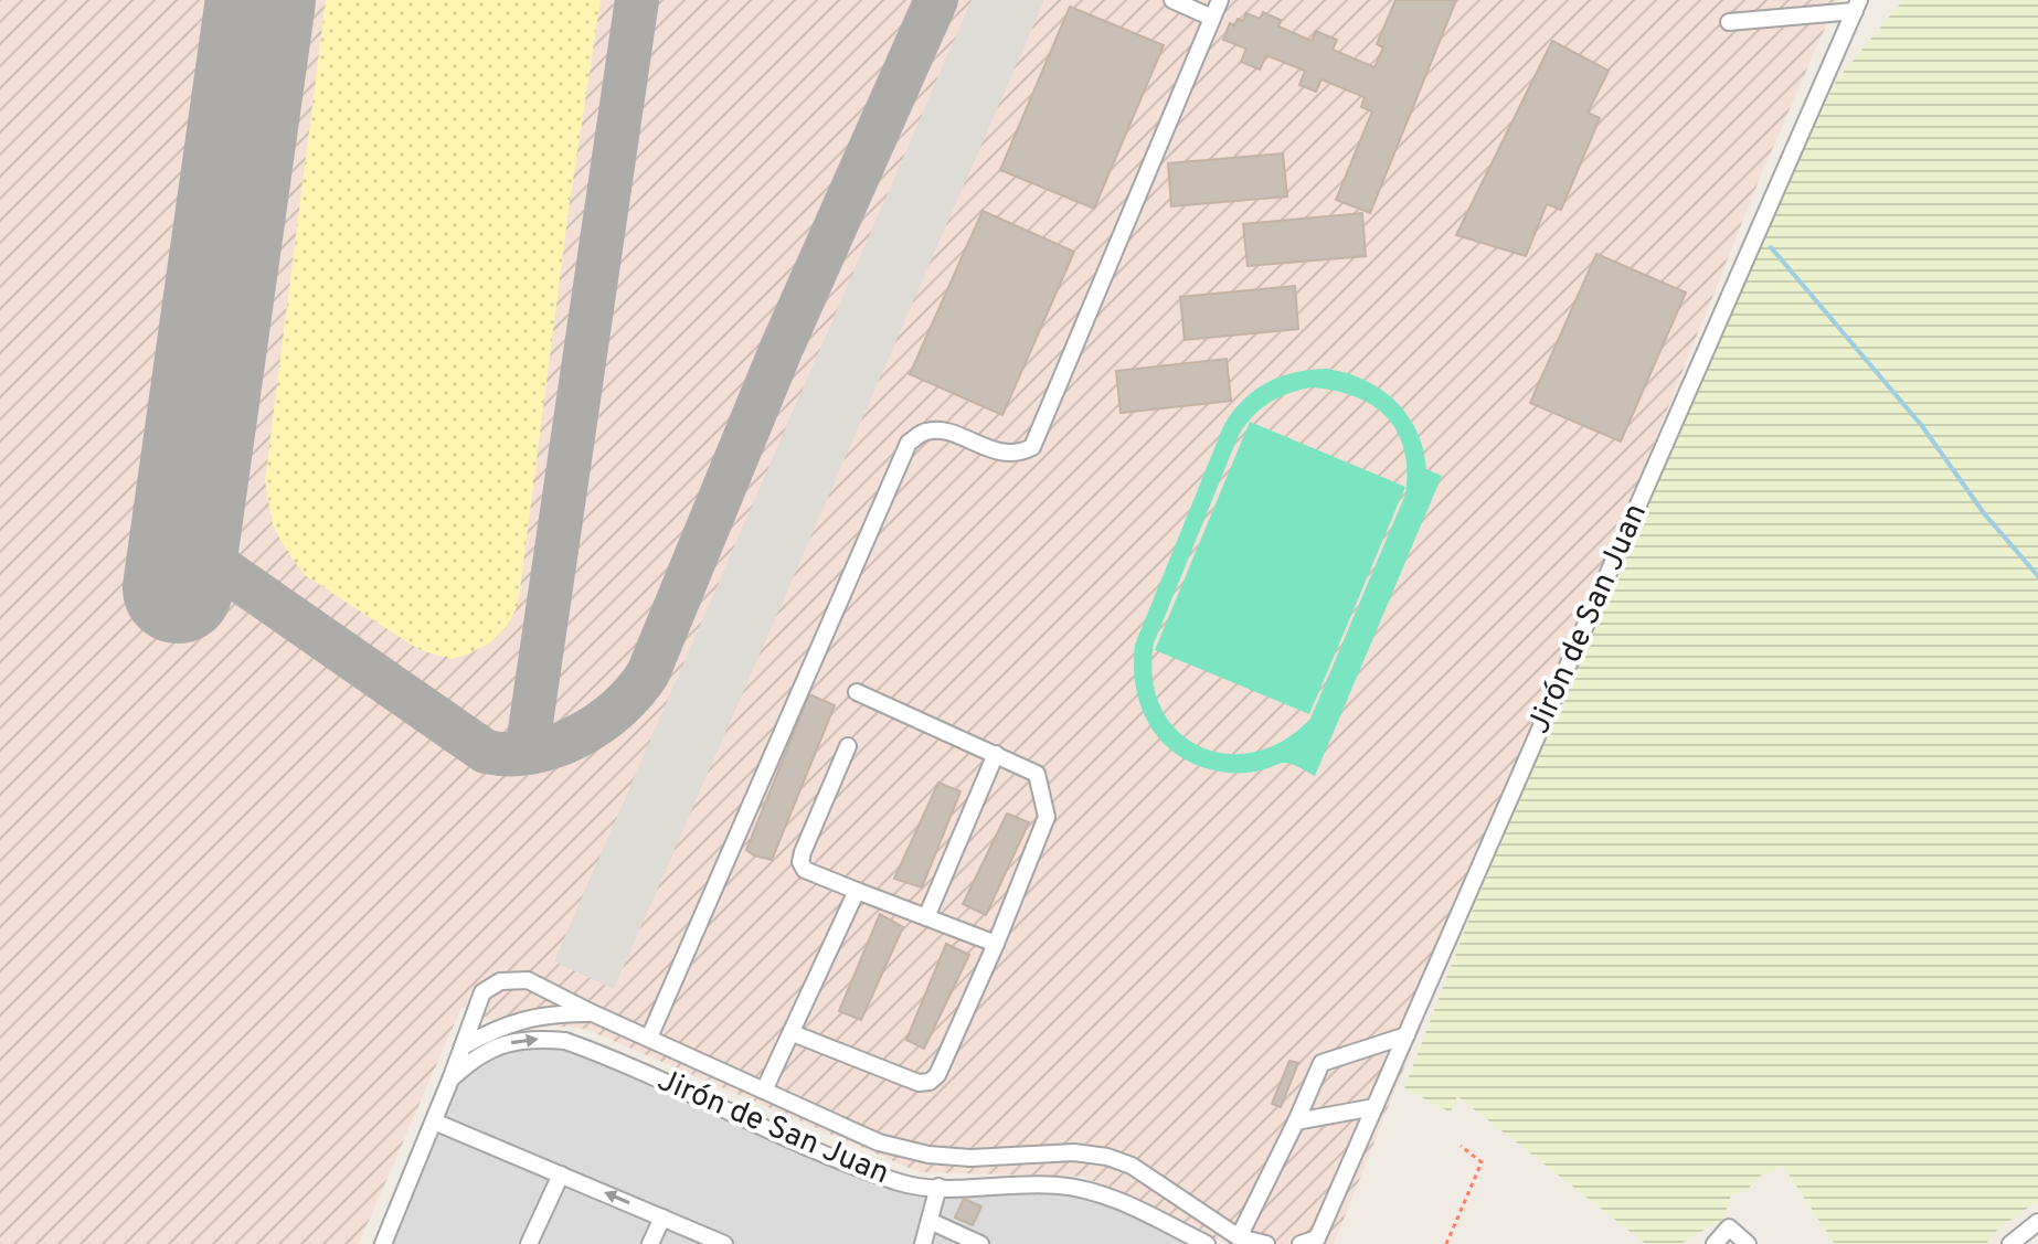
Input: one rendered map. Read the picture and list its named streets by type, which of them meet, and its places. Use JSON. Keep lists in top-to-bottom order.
{
  "streets": {
    "street": ["Jirón de San Juan"]
  }
}
